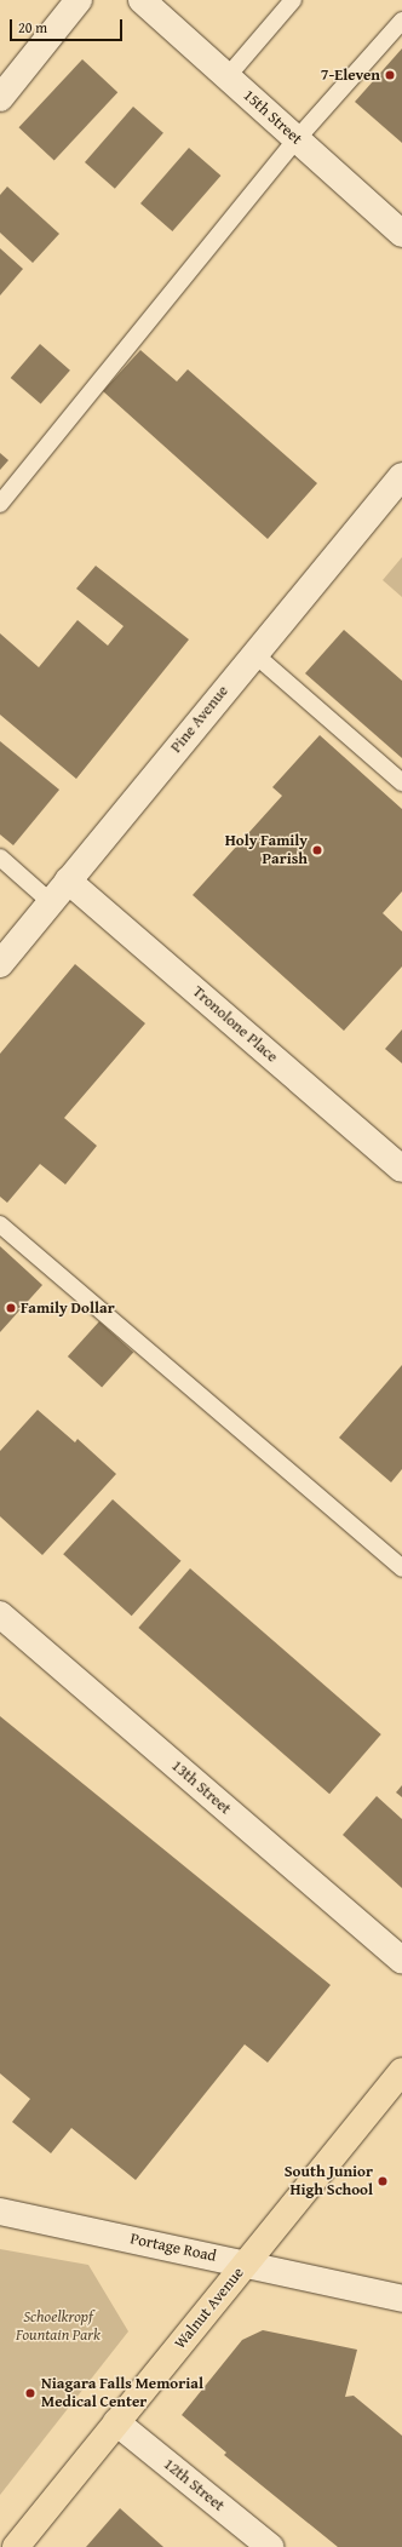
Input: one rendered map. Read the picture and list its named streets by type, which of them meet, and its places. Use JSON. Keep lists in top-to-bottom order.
{
  "streets": {
    "main road": ["Walnut Avenue"],
    "street": [
      "15th Street",
      "Pine Avenue",
      "Tronolone Place",
      "13th Street",
      "Portage Road",
      "12th Street"
    ]
  },
  "crossings": [
    ["Pine Avenue", "Tronolone Place"],
    ["Portage Road", "Walnut Avenue"],
    ["Walnut Avenue", "12th Street"]
  ],
  "parks": ["Schoelkropf Fountain Park"],
  "places": [
    "7-Eleven",
    "Holy Family Parish",
    "Family Dollar",
    "South Junior High School",
    "Niagara Falls Memorial Medical Center"
  ],
  "scale_bar": "20 m"
}
